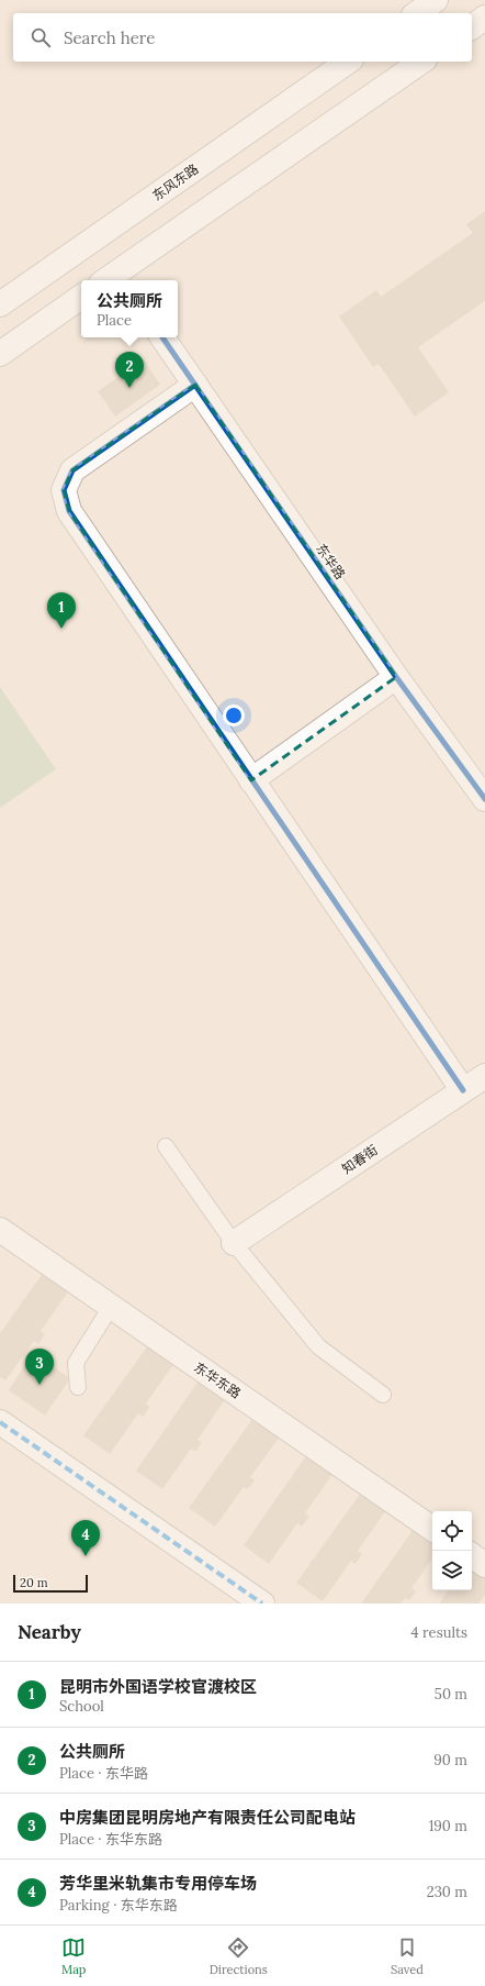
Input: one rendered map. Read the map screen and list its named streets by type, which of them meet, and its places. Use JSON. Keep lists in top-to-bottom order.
{
  "streets": {
    "street": [
      "东风东路",
      "东华路",
      "知春街",
      "东华东路"
    ]
  },
  "scale_bar": "20 m",
  "page": {
    "search": "Search here",
    "popup": ["公共厕所", "Place"],
    "pins": [
      "2",
      "1",
      "3",
      "4"
    ],
    "scale": "20 m",
    "heading": ["Nearby", "4 results"],
    "list": [
      {
        "mark": "1",
        "name": "昆明市外国语学校官渡校区",
        "note": "School",
        "value": "50 m"
      },
      {
        "mark": "2",
        "name": "公共厕所",
        "note": "Place · 东华路",
        "value": "90 m"
      },
      {
        "mark": "3",
        "name": "中房集团昆明房地产有限责任公司配电站",
        "note": "Place · 东华东路",
        "value": "190 m"
      },
      {
        "mark": "4",
        "name": "芳华里米轨集市专用停车场",
        "note": "Parking · 东华东路",
        "value": "230 m"
      }
    ],
    "nav": ["Map", "Directions", "Saved"]
  }
}
